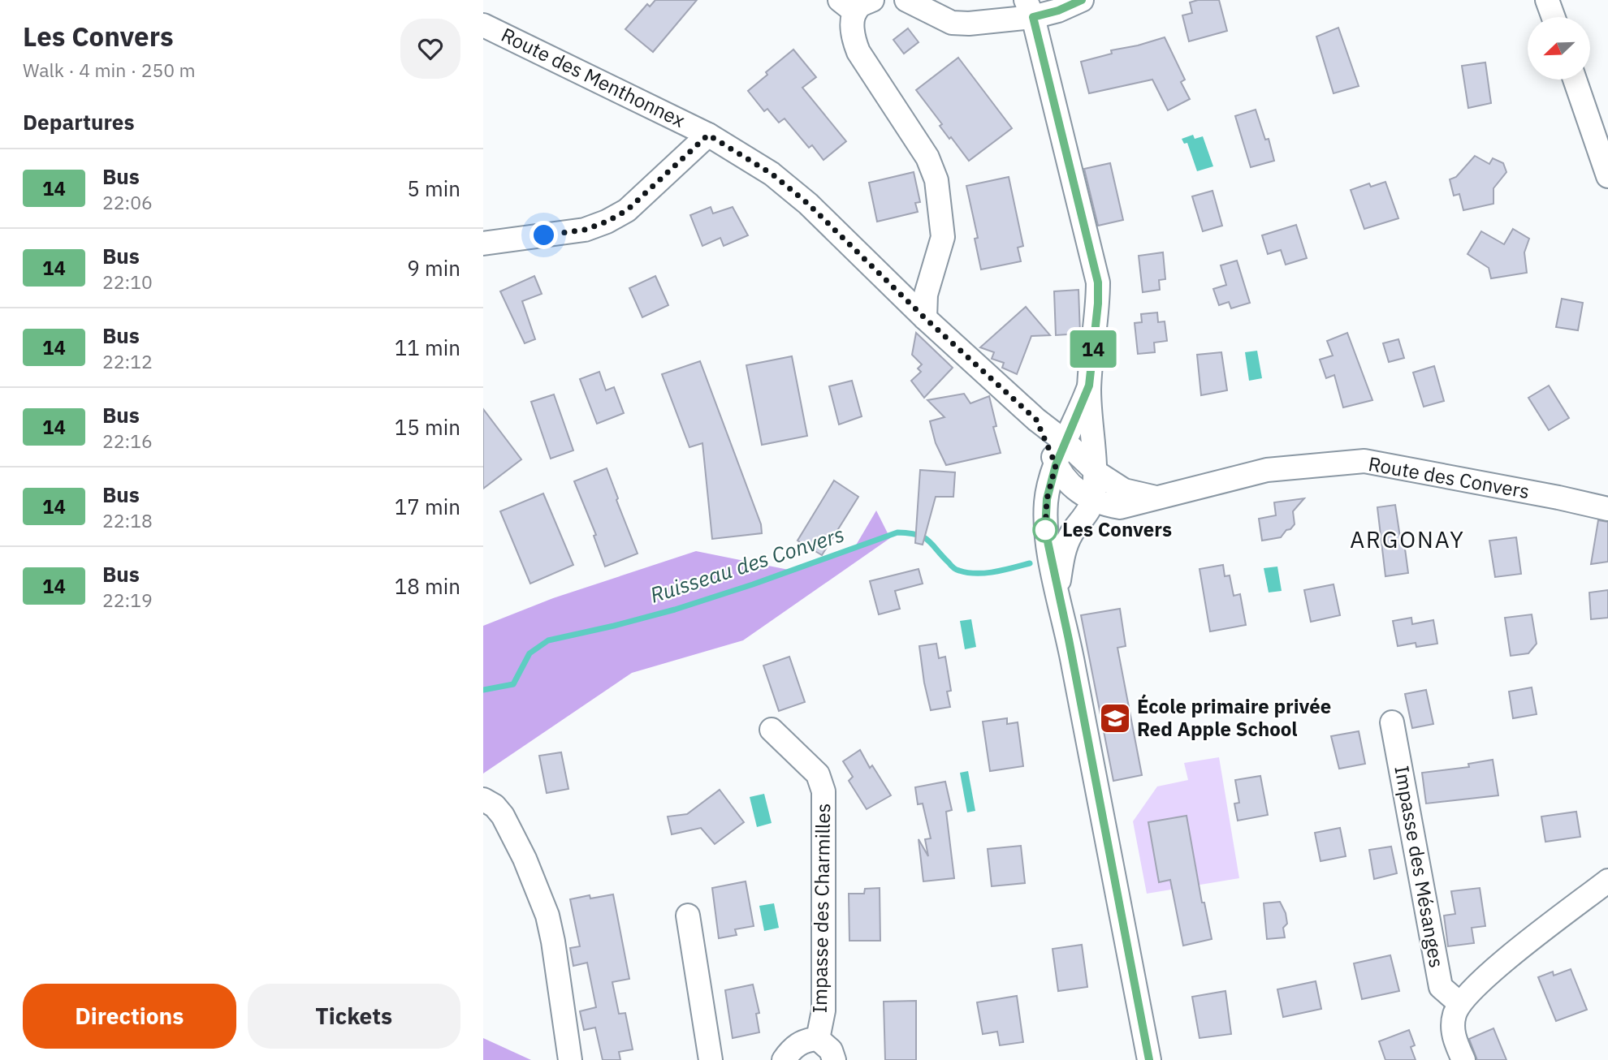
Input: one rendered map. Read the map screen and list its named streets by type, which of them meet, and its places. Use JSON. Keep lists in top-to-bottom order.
{
  "streets": {
    "street": [
      "Route des Menthonnex",
      "Route des Convers",
      "Impasse des Mésanges",
      "Impasse des Charmilles"
    ]
  },
  "crossings": [
    ["Route des Menthonnex", "Route des Convers"]
  ],
  "districts": ["ARGONAY"],
  "water": ["Ruisseau des Convers"],
  "places": {
    "other": ["Les Convers"],
    "school or university": ["École primaire privée Red Apple School"]
  },
  "lines": ["bus line 14"],
  "north": "bottom left",
  "page": {
    "heading": [
      ["Les Convers", "Walk · 4 min · 250 m"],
      "Departures"
    ],
    "on_map": "14",
    "list": [
      {
        "mark": "14",
        "name": "Bus",
        "note": "22:06",
        "value": "5 min"
      },
      {
        "mark": "14",
        "name": "Bus",
        "note": "22:10",
        "value": "9 min"
      },
      {
        "mark": "14",
        "name": "Bus",
        "note": "22:12",
        "value": "11 min"
      },
      {
        "mark": "14",
        "name": "Bus",
        "note": "22:16",
        "value": "15 min"
      },
      {
        "mark": "14",
        "name": "Bus",
        "note": "22:18",
        "value": "17 min"
      },
      {
        "mark": "14",
        "name": "Bus",
        "note": "22:19",
        "value": "18 min"
      }
    ],
    "buttons": ["Directions", "Tickets"]
  }
}
